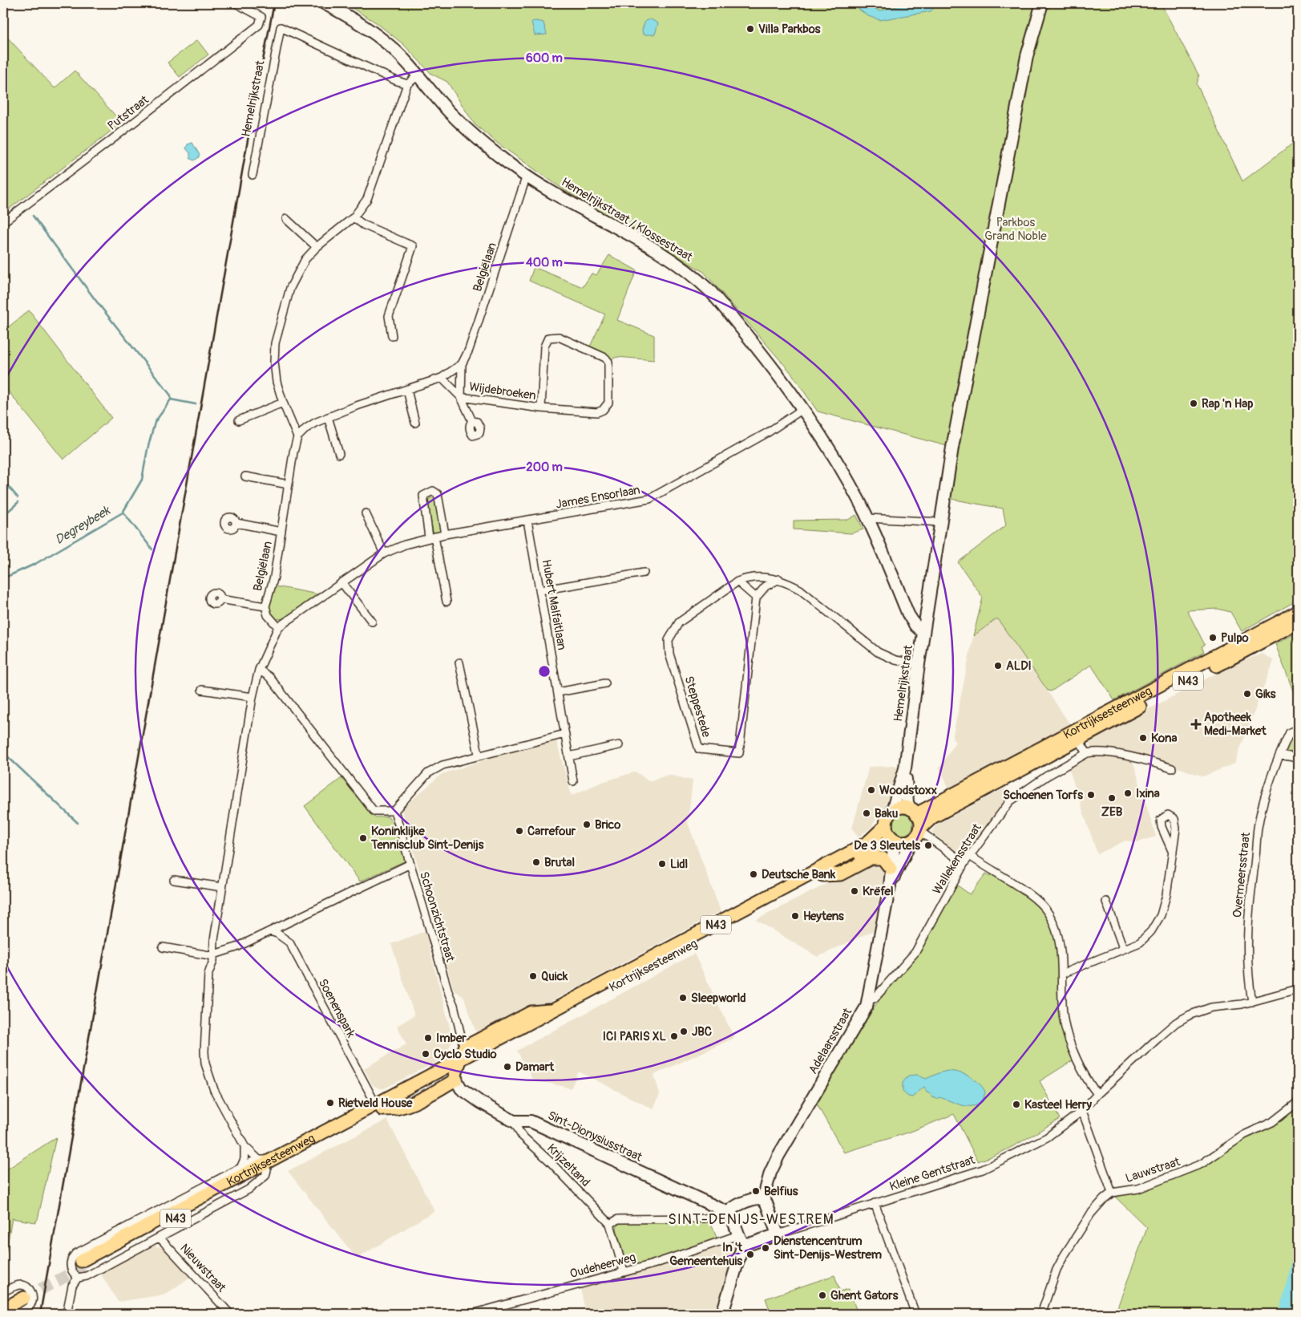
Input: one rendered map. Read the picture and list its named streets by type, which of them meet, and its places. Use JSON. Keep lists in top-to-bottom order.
{
  "streets": {
    "main road": ["N43", "Kortrijksesteenweg"],
    "street": [
      "Hemelrijkstraat",
      "Putstraat",
      "Hemelrijkstraat / Klossestraat",
      "Belgiëlaan",
      "Wijdebroeken",
      "James Ensorlaan",
      "Hubert Malfaitlaan",
      "Steppestede",
      "Wallekensstraat",
      "Overmeersstraat",
      "Schoonzichtstraat",
      "Soenenspark",
      "Adelaarsstraat",
      "Sint-Dionysiusstraat",
      "Krijzeltand",
      "Lauwstraat",
      "Kleine Gentstraat",
      "Oudeheerweg",
      "Nieuwstraat"
    ]
  },
  "crossings": [
    ["Hemelrijkstraat", "Hemelrijkstraat / Klossestraat"],
    ["Hemelrijkstraat", "N43"],
    ["Hemelrijkstraat", "Steppestede"],
    ["Hemelrijkstraat", "Kortrijksesteenweg"],
    ["Hemelrijkstraat", "Adelaarsstraat"],
    ["Hemelrijkstraat / Klossestraat", "Belgiëlaan"],
    ["Hemelrijkstraat / Klossestraat", "James Ensorlaan"],
    ["Belgiëlaan", "Wijdebroeken"],
    ["Belgiëlaan", "James Ensorlaan"],
    ["James Ensorlaan", "Hubert Malfaitlaan"],
    ["N43", "Kortrijksesteenweg"],
    ["N43", "Schoonzichtstraat"],
    ["N43", "Adelaarsstraat"],
    ["Kortrijksesteenweg", "Soenenspark"],
    ["Kortrijksesteenweg", "Adelaarsstraat"],
    ["Kortrijksesteenweg", "Sint-Dionysiusstraat"],
    ["Kortrijksesteenweg", "Nieuwstraat"],
    ["Wallekensstraat", "Adelaarsstraat"],
    ["Overmeersstraat", "Kleine Gentstraat"],
    ["Sint-Dionysiusstraat", "Krijzeltand"],
    ["Krijzeltand", "Oudeheerweg"]
  ],
  "districts": ["SINT-DENIJS-WESTREM"],
  "water": ["Degreybeek"],
  "parks": ["Parkbos Grand Noble"],
  "places": {
    "other": [
      "Villa Parkbos",
      "Rap 'n Hap",
      "Pulpo",
      "ALDI",
      "Giks",
      "Kona",
      "Woodstoxx",
      "Ixina",
      "Schoenen Torfs",
      "ZEB",
      "Baku",
      "Brico",
      "Carrefour",
      "Koninklijke Tennisclub Sint-Denijs",
      "De 3 Sleutels",
      "Brutal",
      "Lidl",
      "Deutsche Bank",
      "Krëfel",
      "Heytens",
      "Quick",
      "Sleepworld",
      "JBC",
      "ICI PARIS XL",
      "Imber",
      "Cyclo Studio",
      "Damart",
      "Rietveld House",
      "Kasteel Herry",
      "Belfius",
      "Dienstencentrum Sint-Denijs-Westrem",
      "In 't Gemeentehuis",
      "Ghent Gators"
    ],
    "health": ["Apotheek Medi-Market"]
  },
  "rings": ["600 m", "400 m", "200 m"]
}
